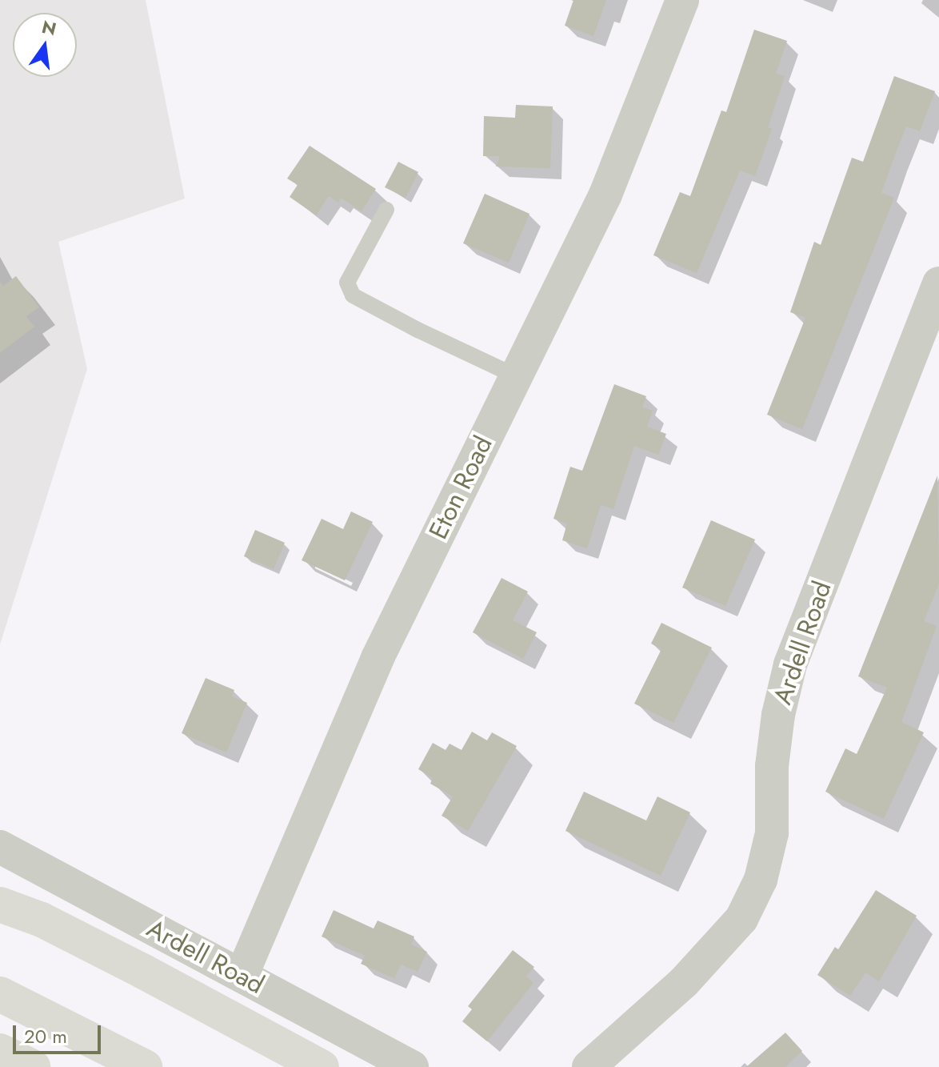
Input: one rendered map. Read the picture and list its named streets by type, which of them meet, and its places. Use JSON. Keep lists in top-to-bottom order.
{
  "streets": {
    "street": ["Eton Road", "Ardell Road"]
  },
  "crossings": [
    ["Eton Road", "Ardell Road"]
  ],
  "scale_bar": "20 m",
  "north": "top"
}
